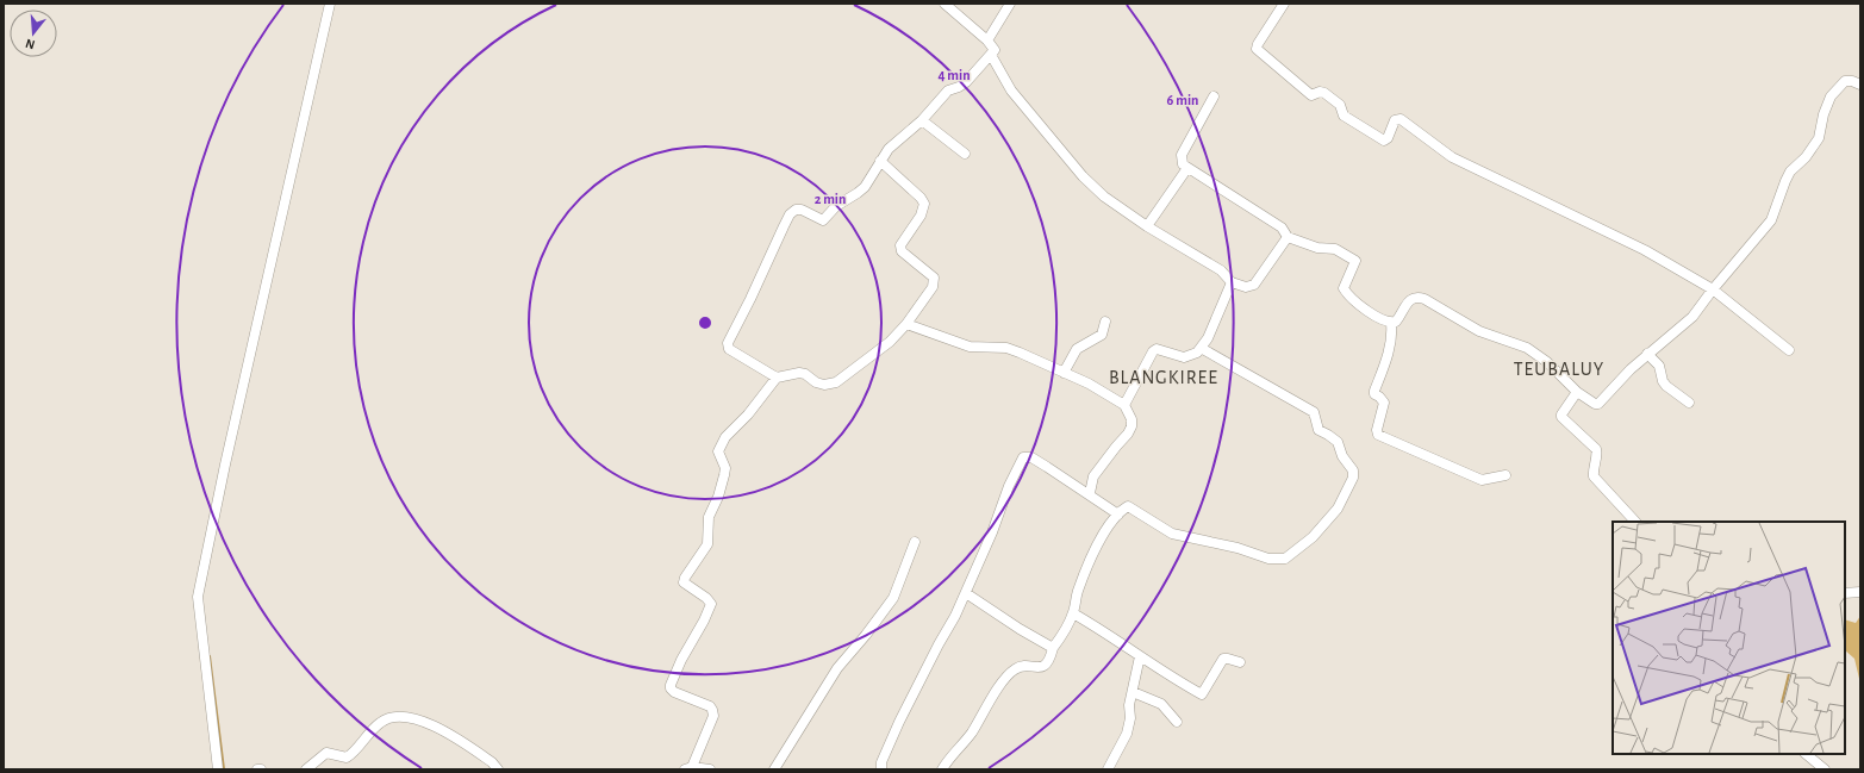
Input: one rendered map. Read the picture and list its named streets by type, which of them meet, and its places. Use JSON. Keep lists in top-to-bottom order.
{
  "districts": ["TEUBALUY", "BLANGKIREE"],
  "north": "bottom",
  "rings": ["4 min", "6 min", "2 min"]
}
